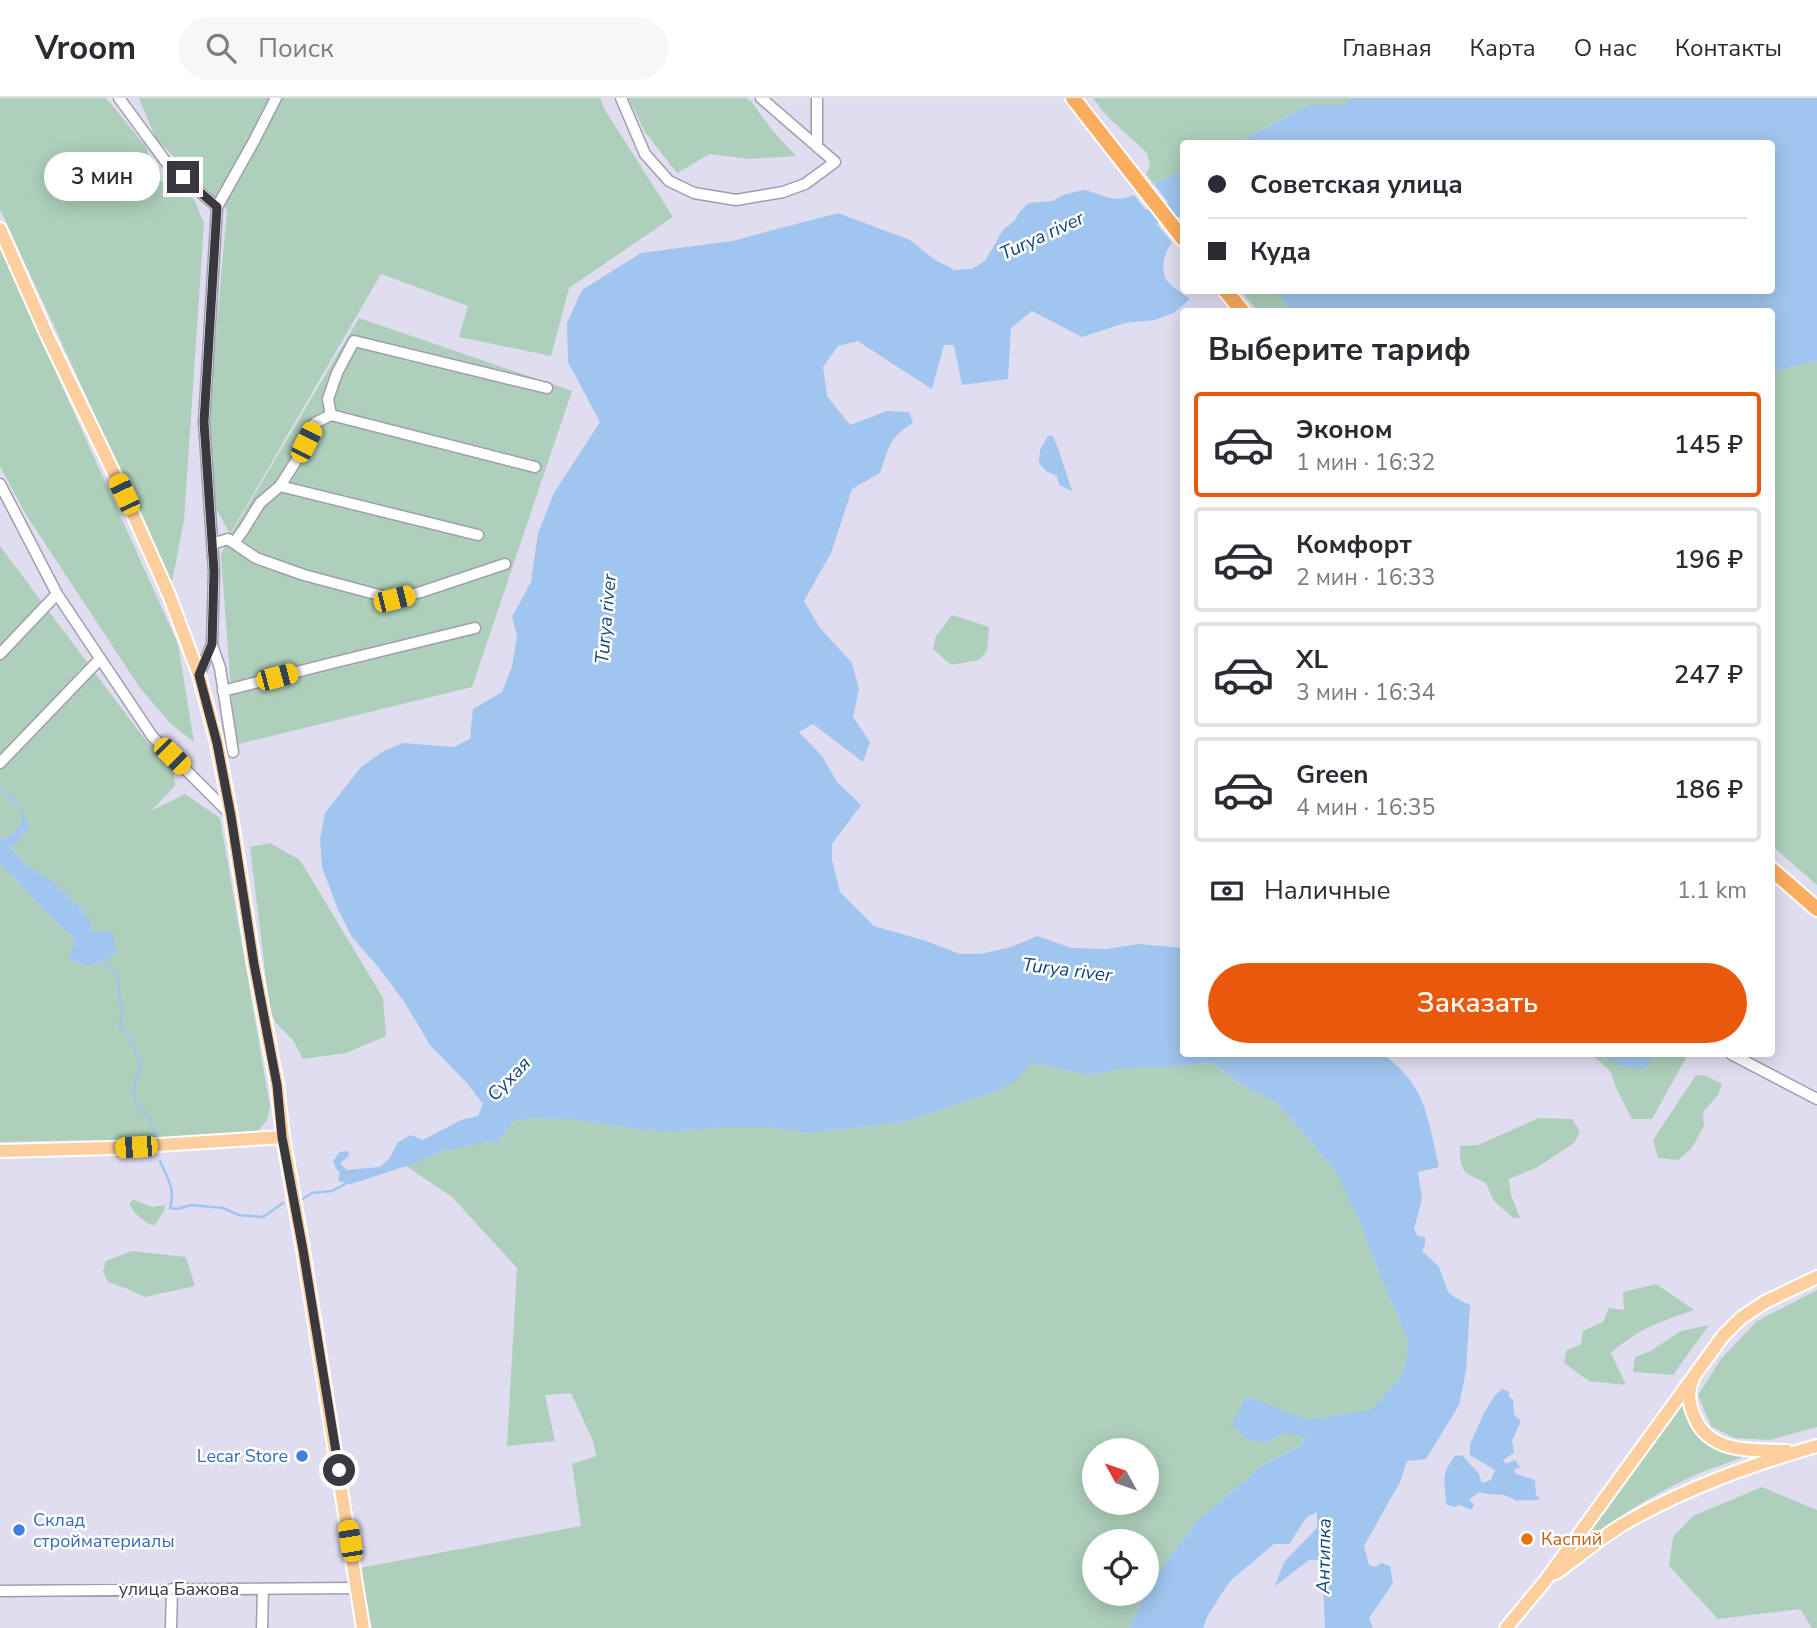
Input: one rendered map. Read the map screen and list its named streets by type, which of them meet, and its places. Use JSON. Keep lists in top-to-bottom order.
{
  "streets": {
    "street": ["улица Бажова"]
  },
  "water": ["Turya river", "Сухая", "Антипка"],
  "places": ["Lecar Store", "Склад стройматериалы", "Каспий"],
  "north": "top left",
  "page": {
    "header": "Vroom",
    "search": "Поиск",
    "nav": [
      "Главная",
      "Карта",
      "О нас",
      "Контакты"
    ],
    "banner": ["Советская улица", "Куда"],
    "bubble": "3 мин",
    "heading": "Выберите тариф",
    "list": [
      {
        "name": "Эконом",
        "note": "1 мин · 16:32",
        "value": "145 ₽"
      },
      {
        "name": "Комфорт",
        "note": "2 мин · 16:33",
        "value": "196 ₽"
      },
      {
        "name": "XL",
        "note": "3 мин · 16:34",
        "value": "247 ₽"
      },
      {
        "name": "Green",
        "note": "4 мин · 16:35",
        "value": "186 ₽"
      }
    ],
    "pay": ["Наличные", "1.1 km"],
    "buttons": "Заказать"
  }
}
